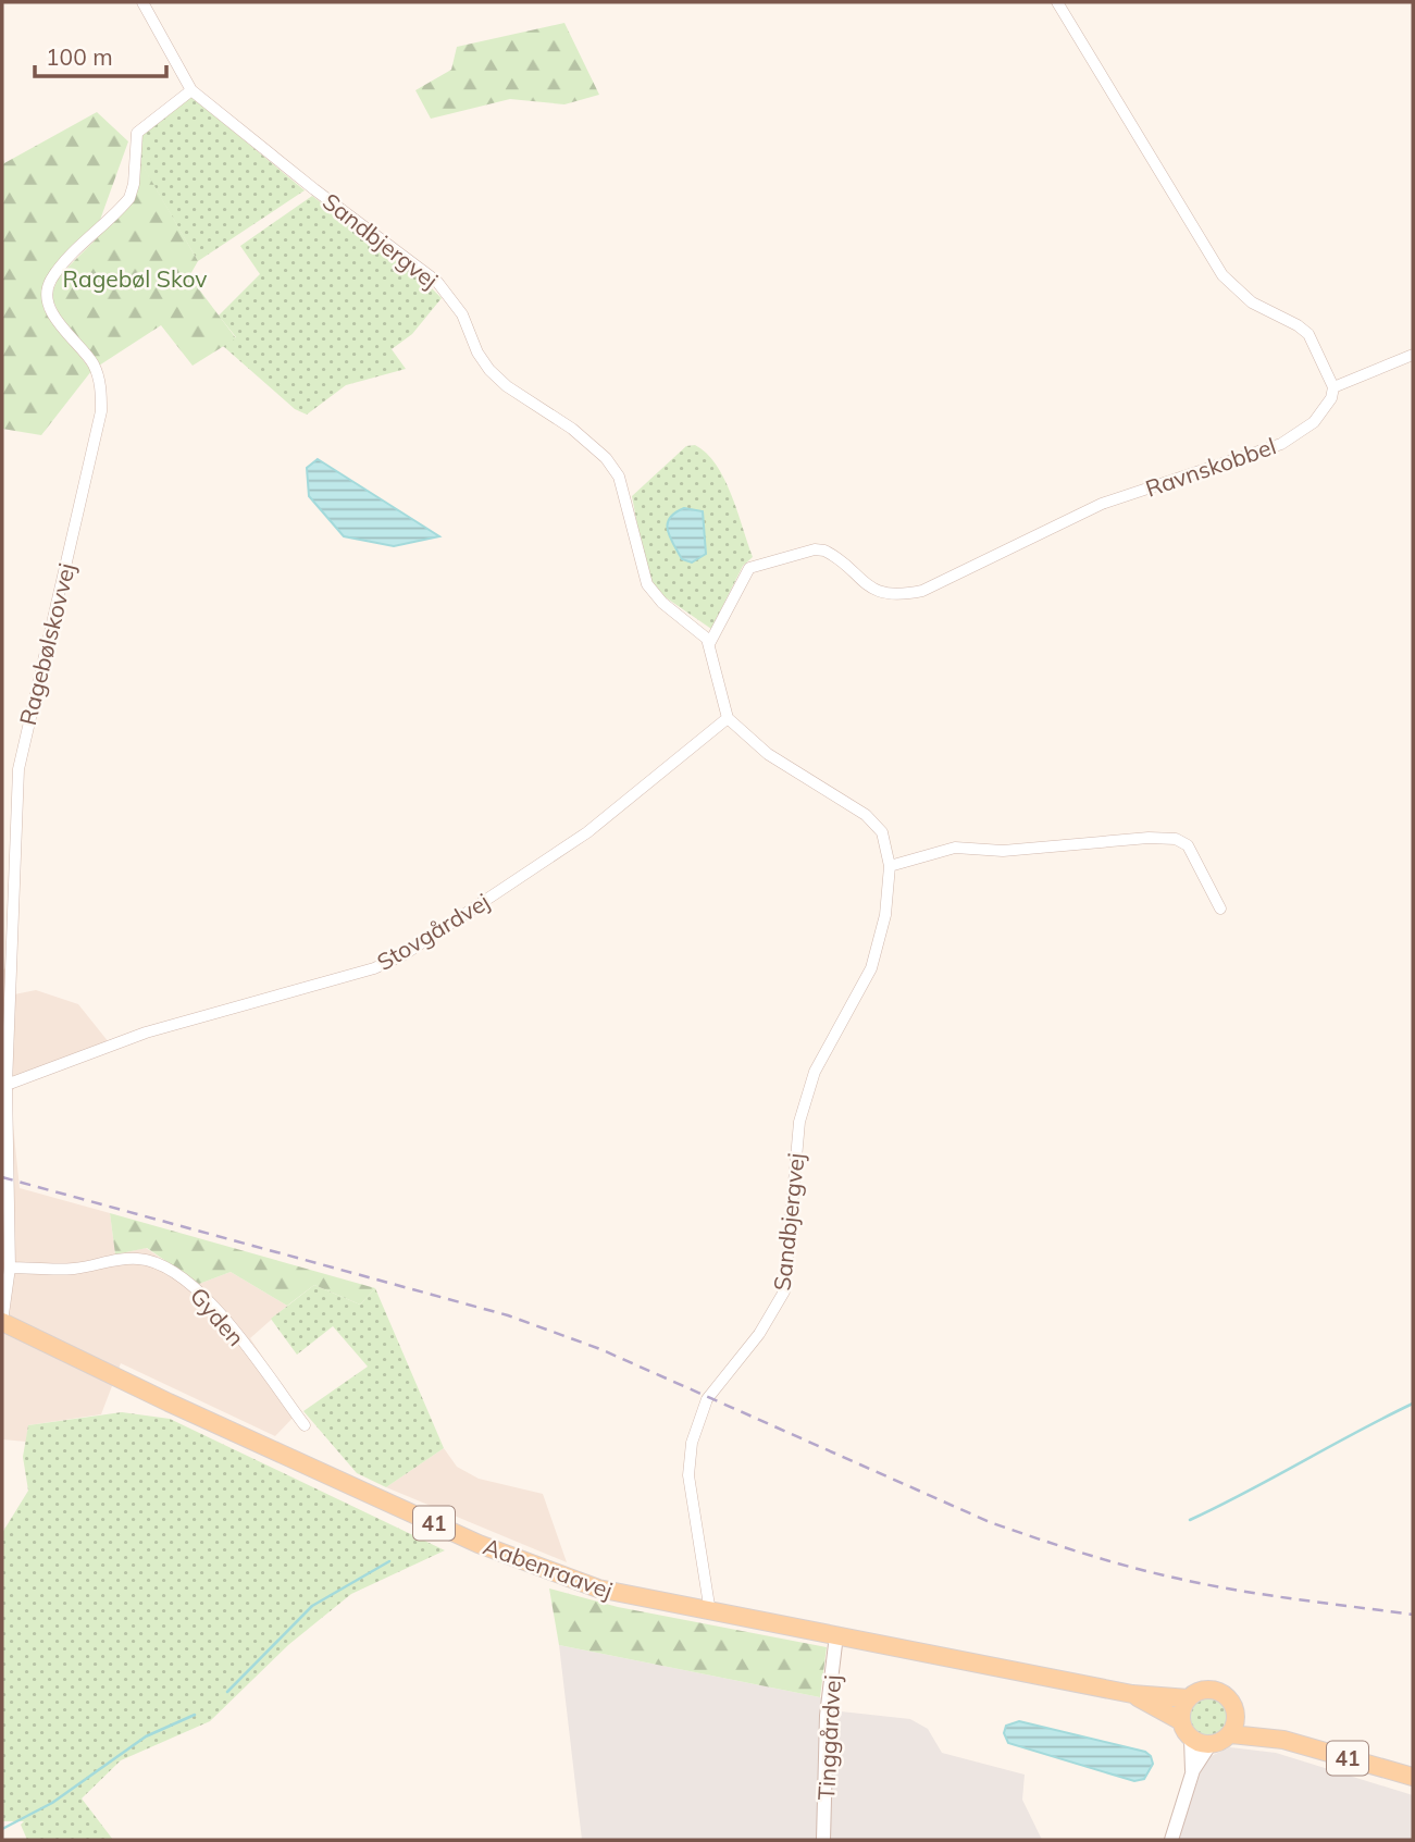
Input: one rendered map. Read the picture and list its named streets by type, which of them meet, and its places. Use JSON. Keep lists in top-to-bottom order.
{
  "streets": {
    "main road": ["41", "Aabenraavej"],
    "street": [
      "Sandbjergvej",
      "Ravnskobbel",
      "Ragebølskovvej",
      "Stovgårdvej",
      "Gyden",
      "Tinggårdvej"
    ]
  },
  "crossings": [
    ["Sandbjergvej", "Ravnskobbel"],
    ["Sandbjergvej", "Ragebølskovvej"],
    ["Sandbjergvej", "Stovgårdvej"],
    ["Sandbjergvej", "Aabenraavej"],
    ["Ragebølskovvej", "Stovgårdvej"],
    ["Ragebølskovvej", "Gyden"],
    ["Ragebølskovvej", "Aabenraavej"],
    ["41", "Aabenraavej"],
    ["Aabenraavej", "Tinggårdvej"]
  ],
  "parks": ["Ragebøl Skov"],
  "scale_bar": "100 m"
}
